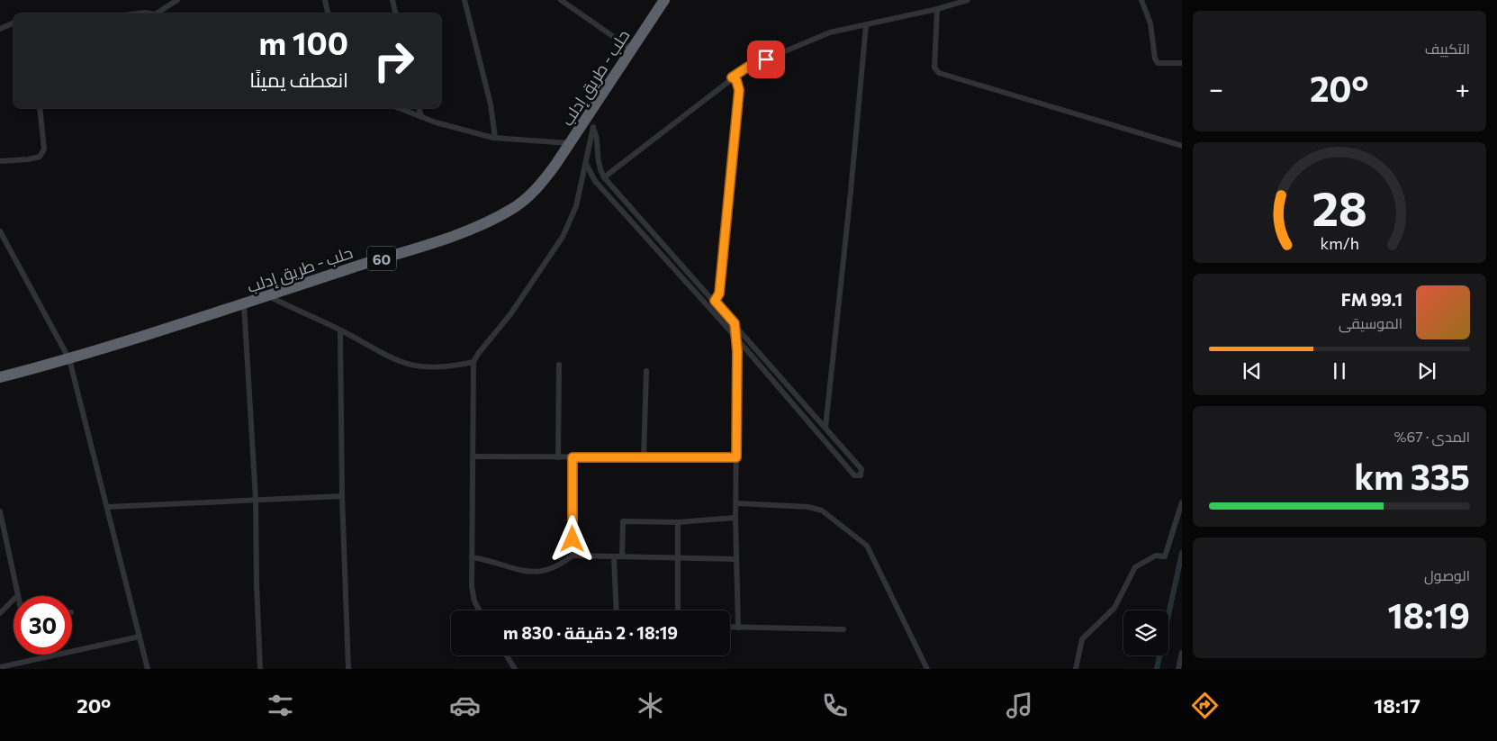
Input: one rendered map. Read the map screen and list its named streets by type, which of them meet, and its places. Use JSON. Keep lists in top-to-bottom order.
{
  "streets": {
    "highway": ["حلب - طريق إدلب", "60"]
  },
  "page": {
    "tile": [
      "التكييف",
      ["المدى · 67%", "335 km"],
      ["الوصول", "18:19"]
    ],
    "turn": ["100 m", "انعطف يمينًا"],
    "heat": ["−", "20°", "+"],
    "song": ["99.1 FM", "الموسيقى"],
    "limit": "30",
    "trip": "18:19 · 2 دقيقة · 830 m",
    "tabs": ["18:17", "20°"],
    "gauge": ["28", "km/h"]
  }
}
